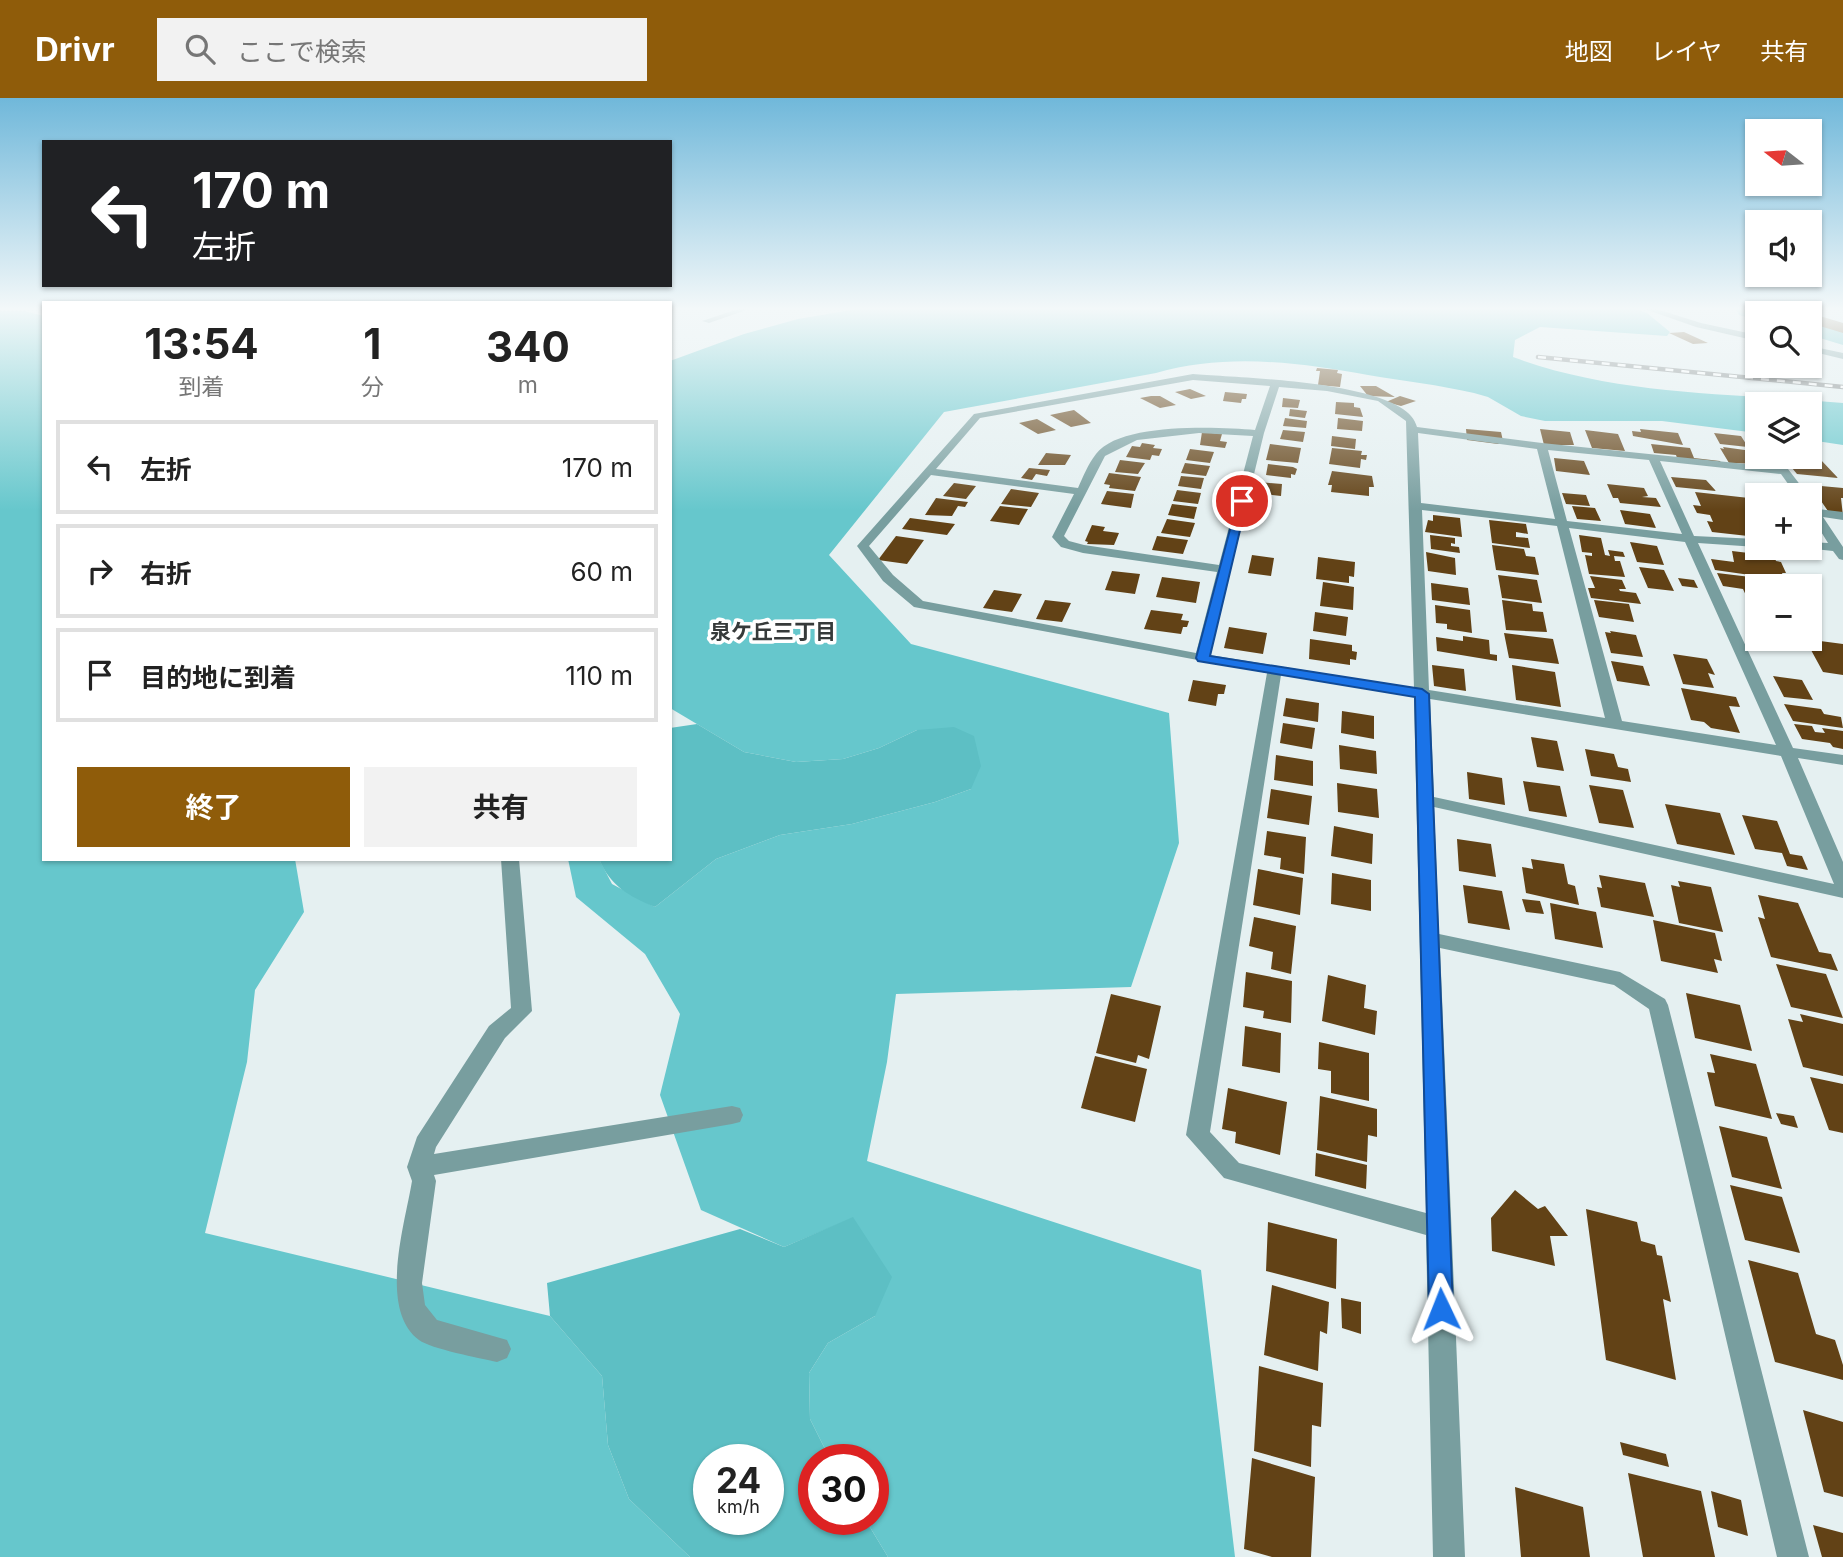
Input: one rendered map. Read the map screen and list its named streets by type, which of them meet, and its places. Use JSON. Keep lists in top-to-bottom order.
{
  "districts": ["泉ケ丘三丁目"],
  "north": "left",
  "page": {
    "header": "Drivr",
    "search": "ここで検索",
    "nav": ["地図", "レイヤ", "共有"],
    "map_buttons": ["+", "−"],
    "turn": ["170 m", "左折"],
    "eta": [
      "13:54",
      "到着",
      "1",
      "分",
      "340",
      "m"
    ],
    "list": [
      {
        "name": "左折",
        "value": "170 m"
      },
      {
        "name": "右折",
        "value": "60 m"
      },
      {
        "name": "目的地に到着",
        "value": "110 m"
      }
    ],
    "buttons": ["終了", "共有"],
    "speed": "24 km/h",
    "limit": "30"
  }
}
